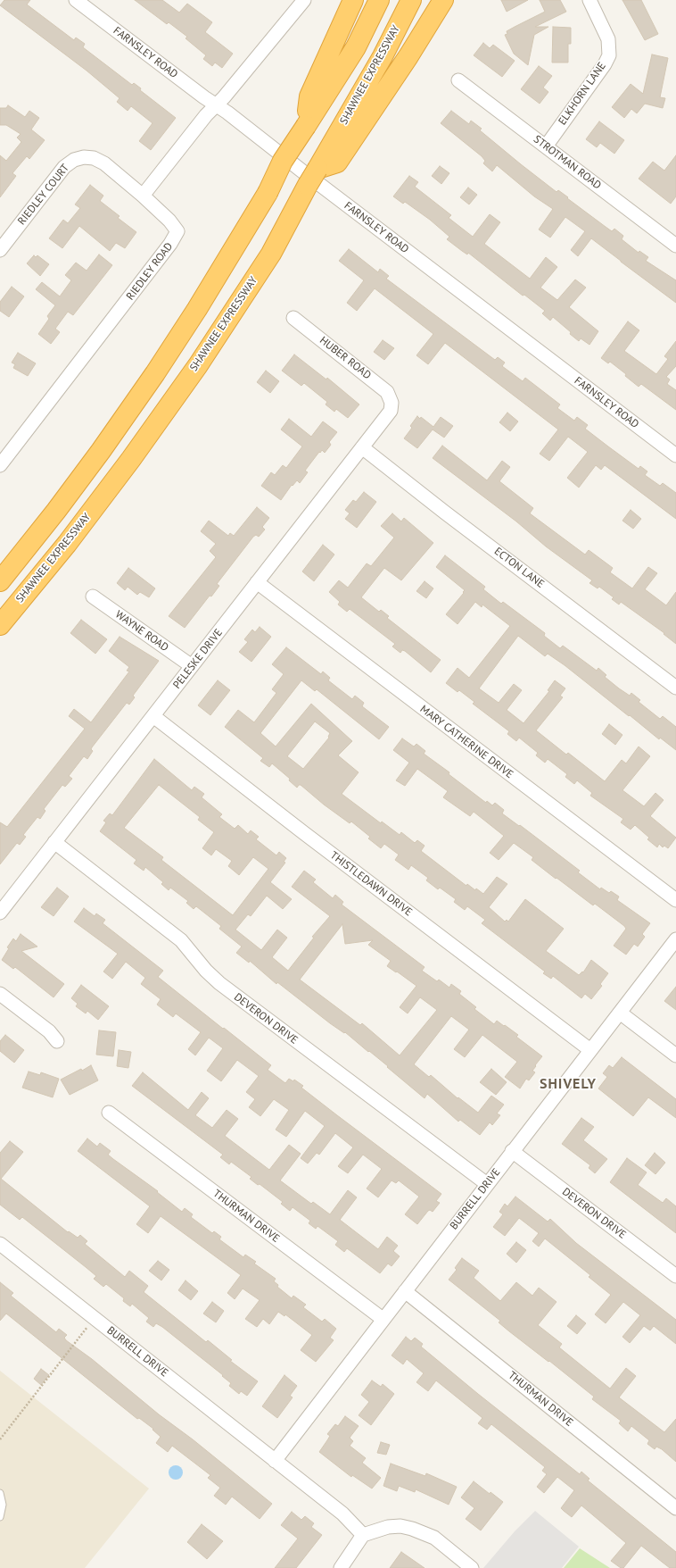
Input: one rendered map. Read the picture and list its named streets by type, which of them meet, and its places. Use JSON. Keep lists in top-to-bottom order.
{
  "streets": {
    "highway": ["SHAWNEE EXPRESSWAY"],
    "street": [
      "FARNSLEY ROAD",
      "ELKHORN LANE",
      "STROTMAN ROAD",
      "RIEDLEY COURT",
      "RIEDLEY ROAD",
      "HUBER ROAD",
      "ECTON LANE",
      "WAYNE ROAD",
      "PELESKE DRIVE",
      "MARY CATHERINE DRIVE",
      "THISTLEDAWN DRIVE",
      "DEVERON DRIVE",
      "BURRELL DRIVE",
      "THURMAN DRIVE"
    ]
  },
  "crossings": [
    ["ELKHORN LANE", "STROTMAN ROAD"],
    ["RIEDLEY COURT", "RIEDLEY ROAD"],
    ["HUBER ROAD", "PELESKE DRIVE"],
    ["ECTON LANE", "PELESKE DRIVE"],
    ["WAYNE ROAD", "PELESKE DRIVE"],
    ["PELESKE DRIVE", "MARY CATHERINE DRIVE"],
    ["PELESKE DRIVE", "THISTLEDAWN DRIVE"],
    ["PELESKE DRIVE", "DEVERON DRIVE"],
    ["THISTLEDAWN DRIVE", "BURRELL DRIVE"],
    ["DEVERON DRIVE", "BURRELL DRIVE"],
    ["BURRELL DRIVE", "THURMAN DRIVE"]
  ],
  "districts": ["SHIVELY"]
}
